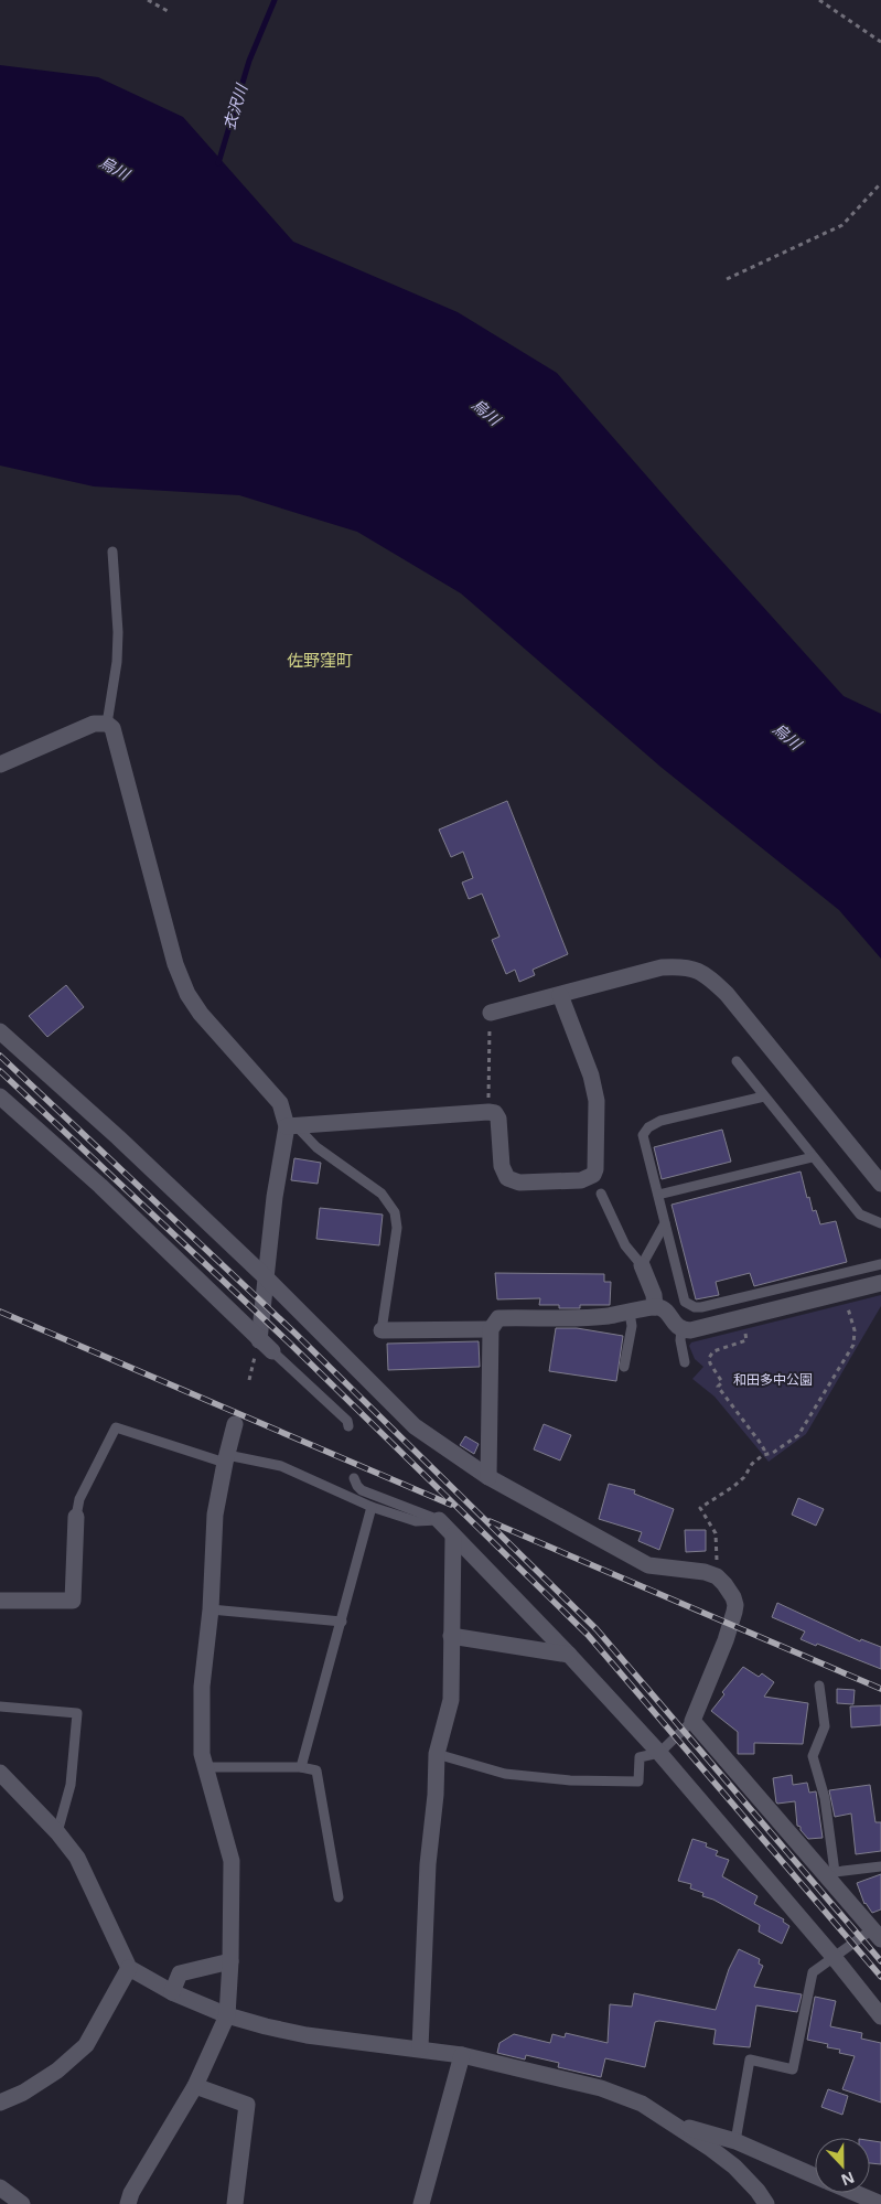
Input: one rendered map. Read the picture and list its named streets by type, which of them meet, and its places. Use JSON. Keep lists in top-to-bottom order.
{
  "districts": ["佐野窪町"],
  "water": ["衣沢川", "烏川"],
  "parks": ["和田多中公園"],
  "north": "bottom"
}
